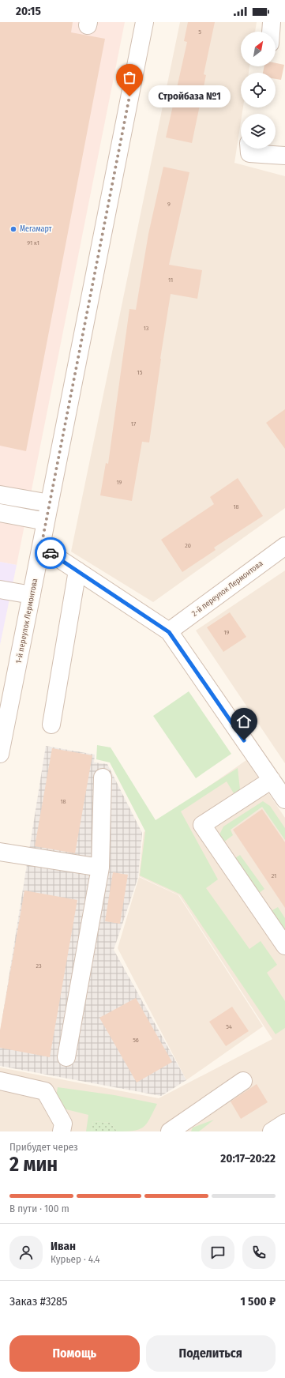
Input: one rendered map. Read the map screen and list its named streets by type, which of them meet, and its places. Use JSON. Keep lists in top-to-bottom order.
{
  "streets": {
    "street": ["2-й переулок Лермонтова", "1-й переулок Лермонтова"]
  },
  "places": ["Стройбаза №1", "Мегамарт"],
  "house_numbers": [
    "5",
    "9",
    "91 к1",
    "11",
    "13",
    "15",
    "17",
    "19",
    "18",
    "20",
    "19",
    "18",
    "21",
    "23",
    "54",
    "56"
  ],
  "north": "top right",
  "page": {
    "status": "20:15",
    "bubble": "Стройбаза №1",
    "heading": ["2 мин", "Прибудет через", "20:17–20:22"],
    "panel": [
      "Иван",
      "Курьер · 4.4",
      "Заказ #3285",
      "1 500 ₽"
    ],
    "bar": "В пути · 100 m",
    "buttons": ["Помощь", "Поделиться"]
  }
}
